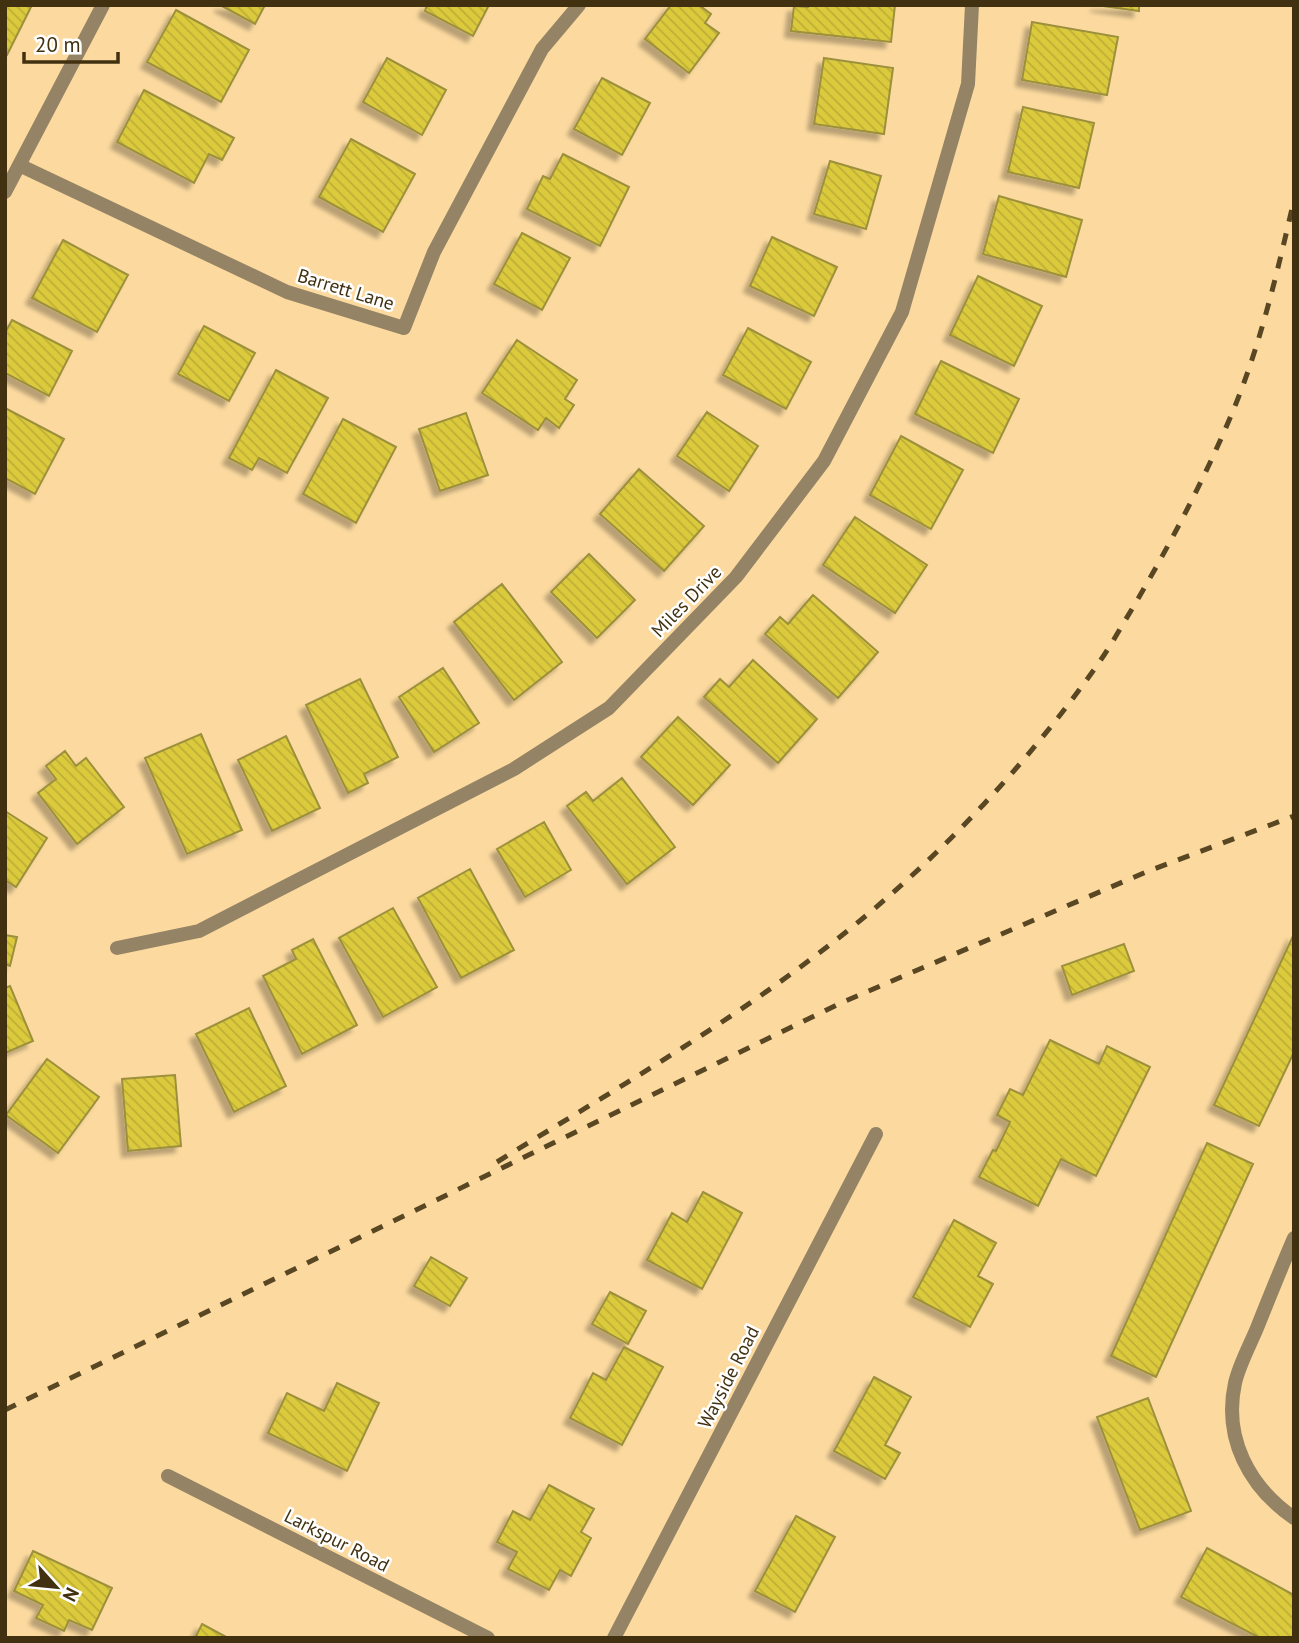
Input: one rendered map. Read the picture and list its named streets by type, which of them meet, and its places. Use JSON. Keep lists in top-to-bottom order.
{
  "streets": {
    "street": [
      "Barrett Lane",
      "Miles Drive",
      "Wayside Road",
      "Larkspur Road"
    ]
  },
  "scale_bar": "20 m",
  "north": "bottom right"
}
